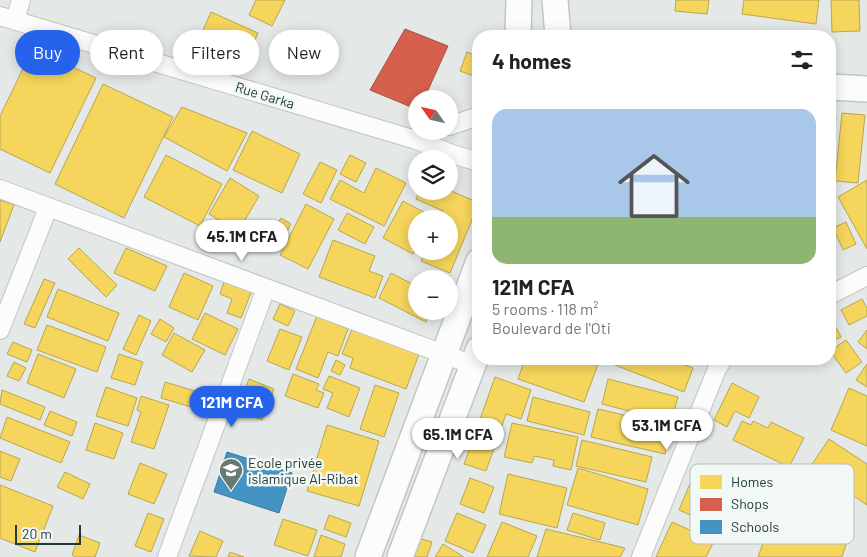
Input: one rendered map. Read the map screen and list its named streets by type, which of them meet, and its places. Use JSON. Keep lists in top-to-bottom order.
{
  "streets": {
    "street": ["Rue Garka"]
  },
  "places": {
    "school or university": ["Ecole privée islamique Al-Ribat"]
  },
  "legend": ["Homes", "Shops", "Schools"],
  "scale_bar": "20 m",
  "north": "top left",
  "page": {
    "chip": [
      "Buy",
      "Rent",
      "Filters",
      "New"
    ],
    "heading": "4 homes",
    "map_buttons": ["+", "−"],
    "list": [
      {
        "name": "121M CFA",
        "note": "5 rooms · 118 m² · Boulevard de l'Oti"
      }
    ],
    "price": [
      "45.1M CFA",
      "121M CFA",
      "53.1M CFA",
      "65.1M CFA"
    ],
    "scale": "20 m"
  }
}
